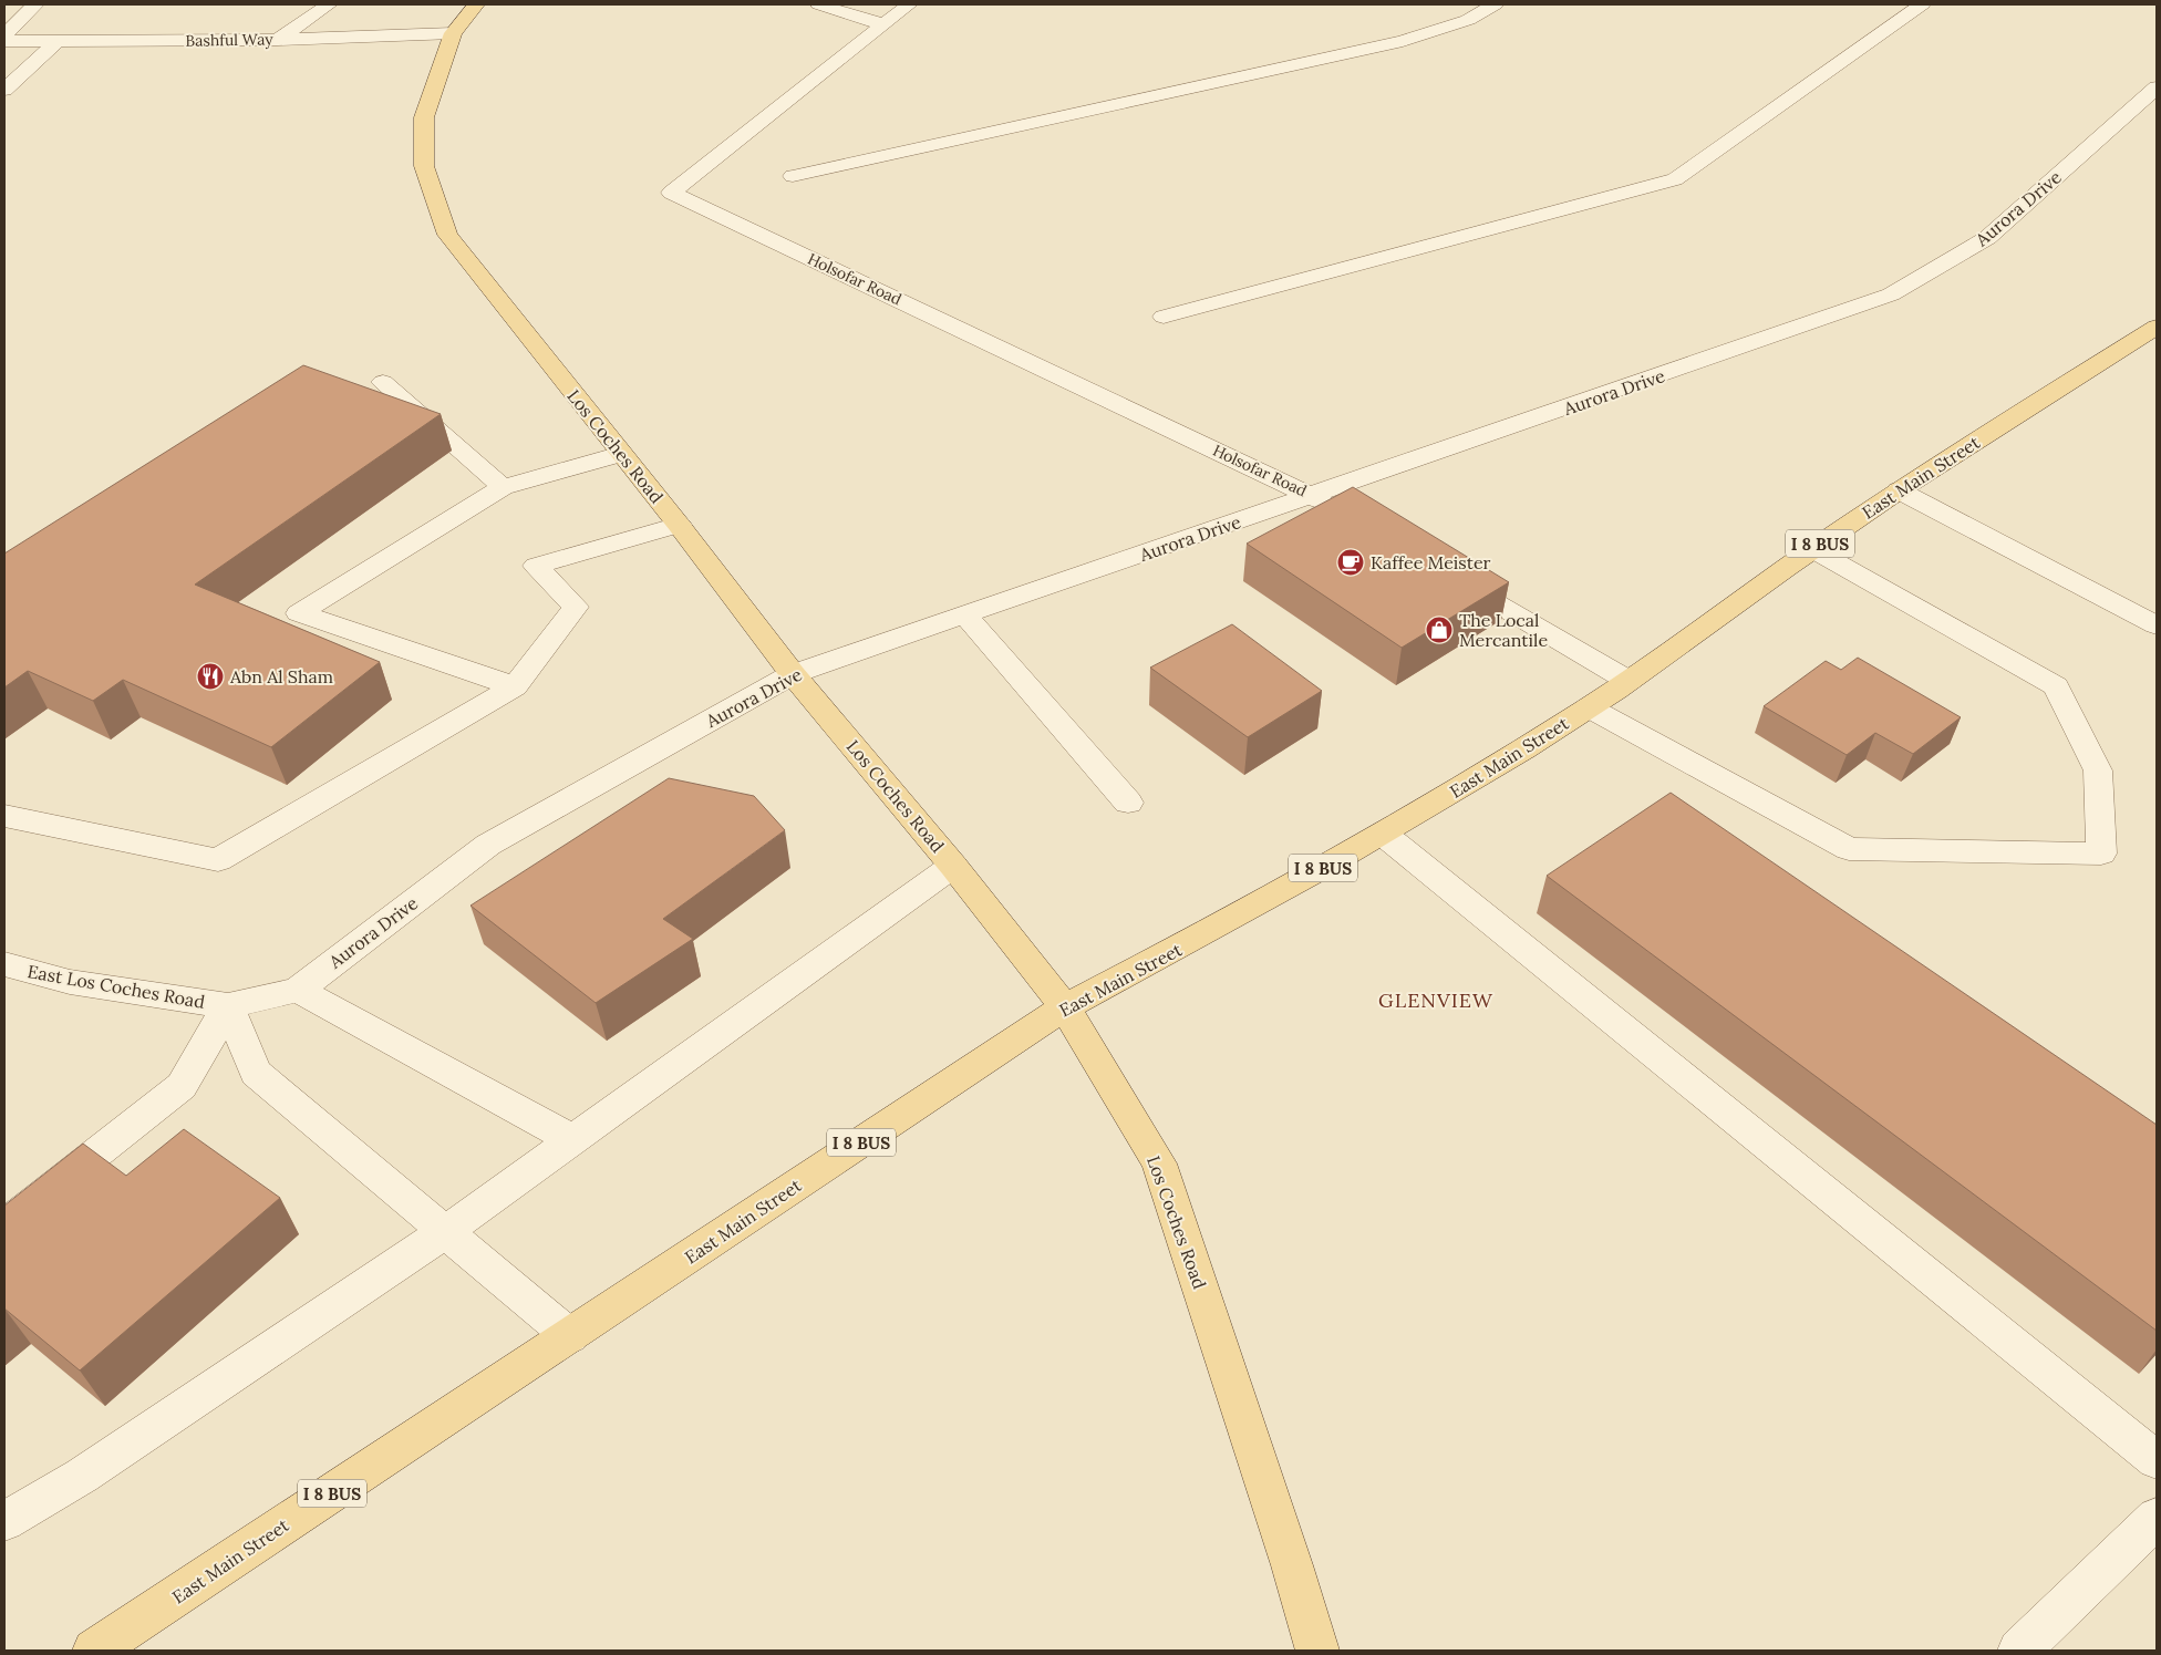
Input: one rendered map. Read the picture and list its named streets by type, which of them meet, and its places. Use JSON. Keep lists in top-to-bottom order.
{
  "streets": {
    "main road": ["Los Coches Road", "East Main Street", "I 8 BUS"],
    "street": [
      "Bashful Way",
      "Aurora Drive",
      "Holsofar Road",
      "East Los Coches Road"
    ]
  },
  "crossings": [
    ["Bashful Way", "Los Coches Road"],
    ["Aurora Drive", "Holsofar Road"],
    ["Aurora Drive", "Los Coches Road"],
    ["Aurora Drive", "East Los Coches Road"],
    ["Los Coches Road", "East Main Street"]
  ],
  "districts": ["GLENVIEW"],
  "places": {
    "cafe": ["Kaffee Meister"],
    "shop": ["The Local Mercantile"],
    "restaurant": ["Abn Al Sham"]
  }
}
